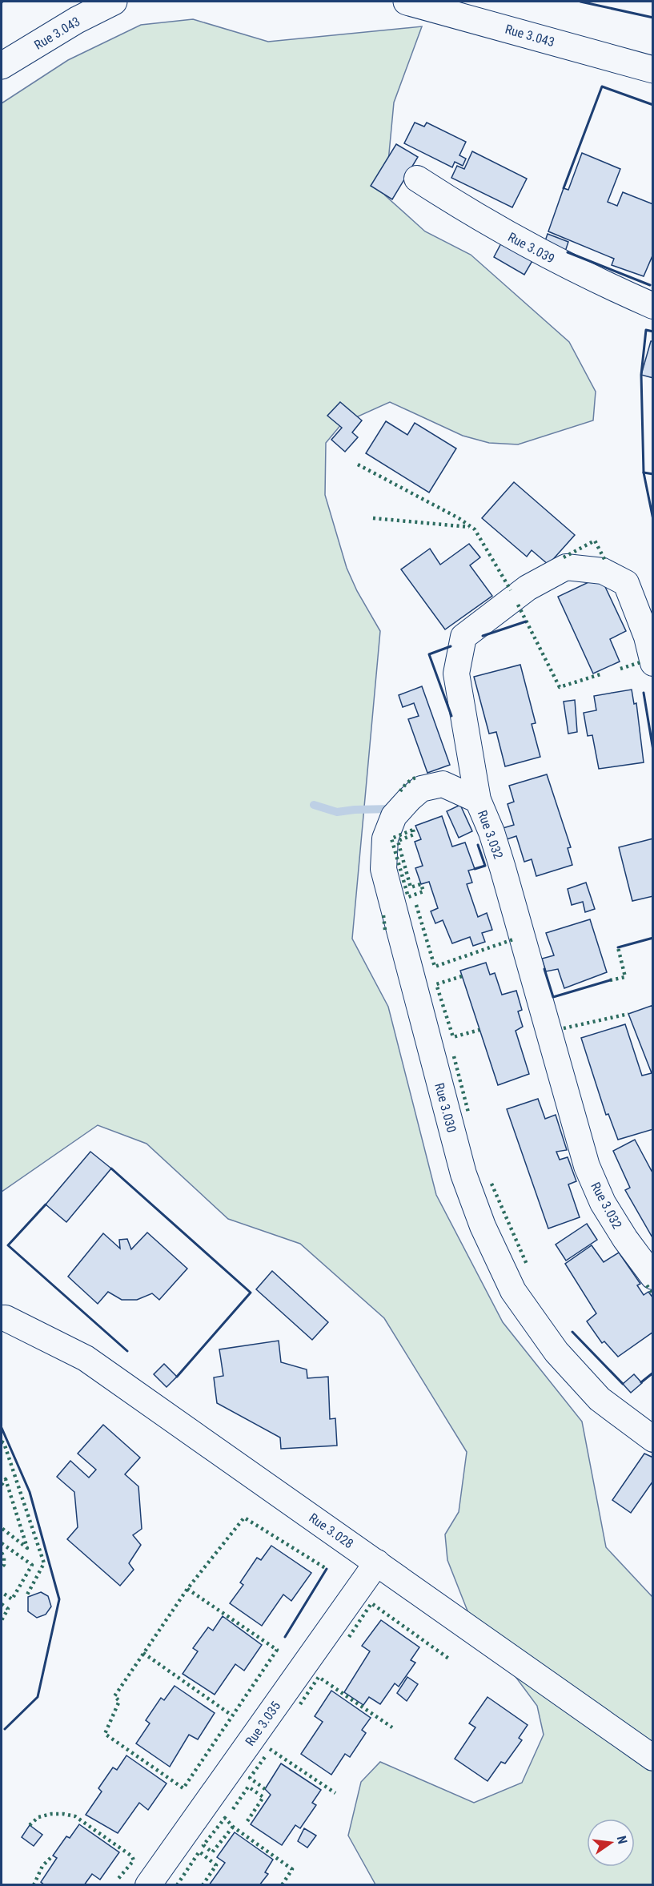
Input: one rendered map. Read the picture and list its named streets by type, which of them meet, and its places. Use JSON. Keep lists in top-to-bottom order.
{
  "streets": {
    "street": [
      "Rue 3.043",
      "Rue 3.039",
      "Rue 3.032",
      "Rue 3.030",
      "Rue 3.028",
      "Rue 3.035"
    ]
  },
  "crossings": [
    ["Rue 3.032", "Rue 3.030"],
    ["Rue 3.028", "Rue 3.035"]
  ],
  "north": "right"
}
